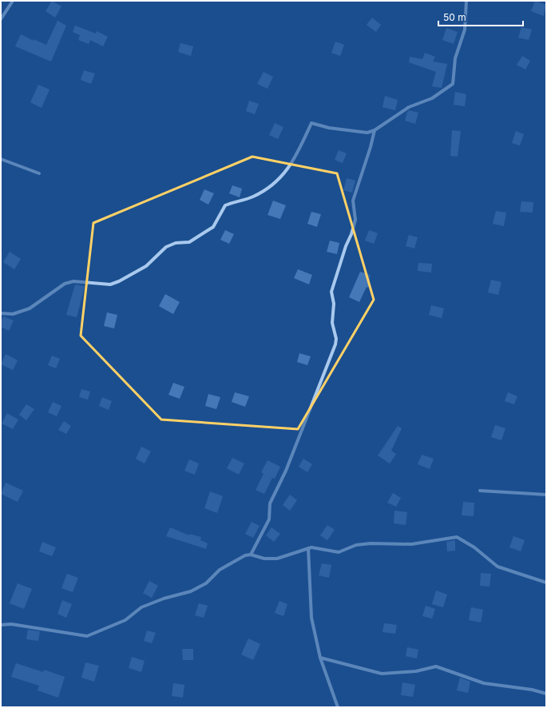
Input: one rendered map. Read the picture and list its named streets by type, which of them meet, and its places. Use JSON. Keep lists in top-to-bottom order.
{
  "scale_bar": "50 m"
}
